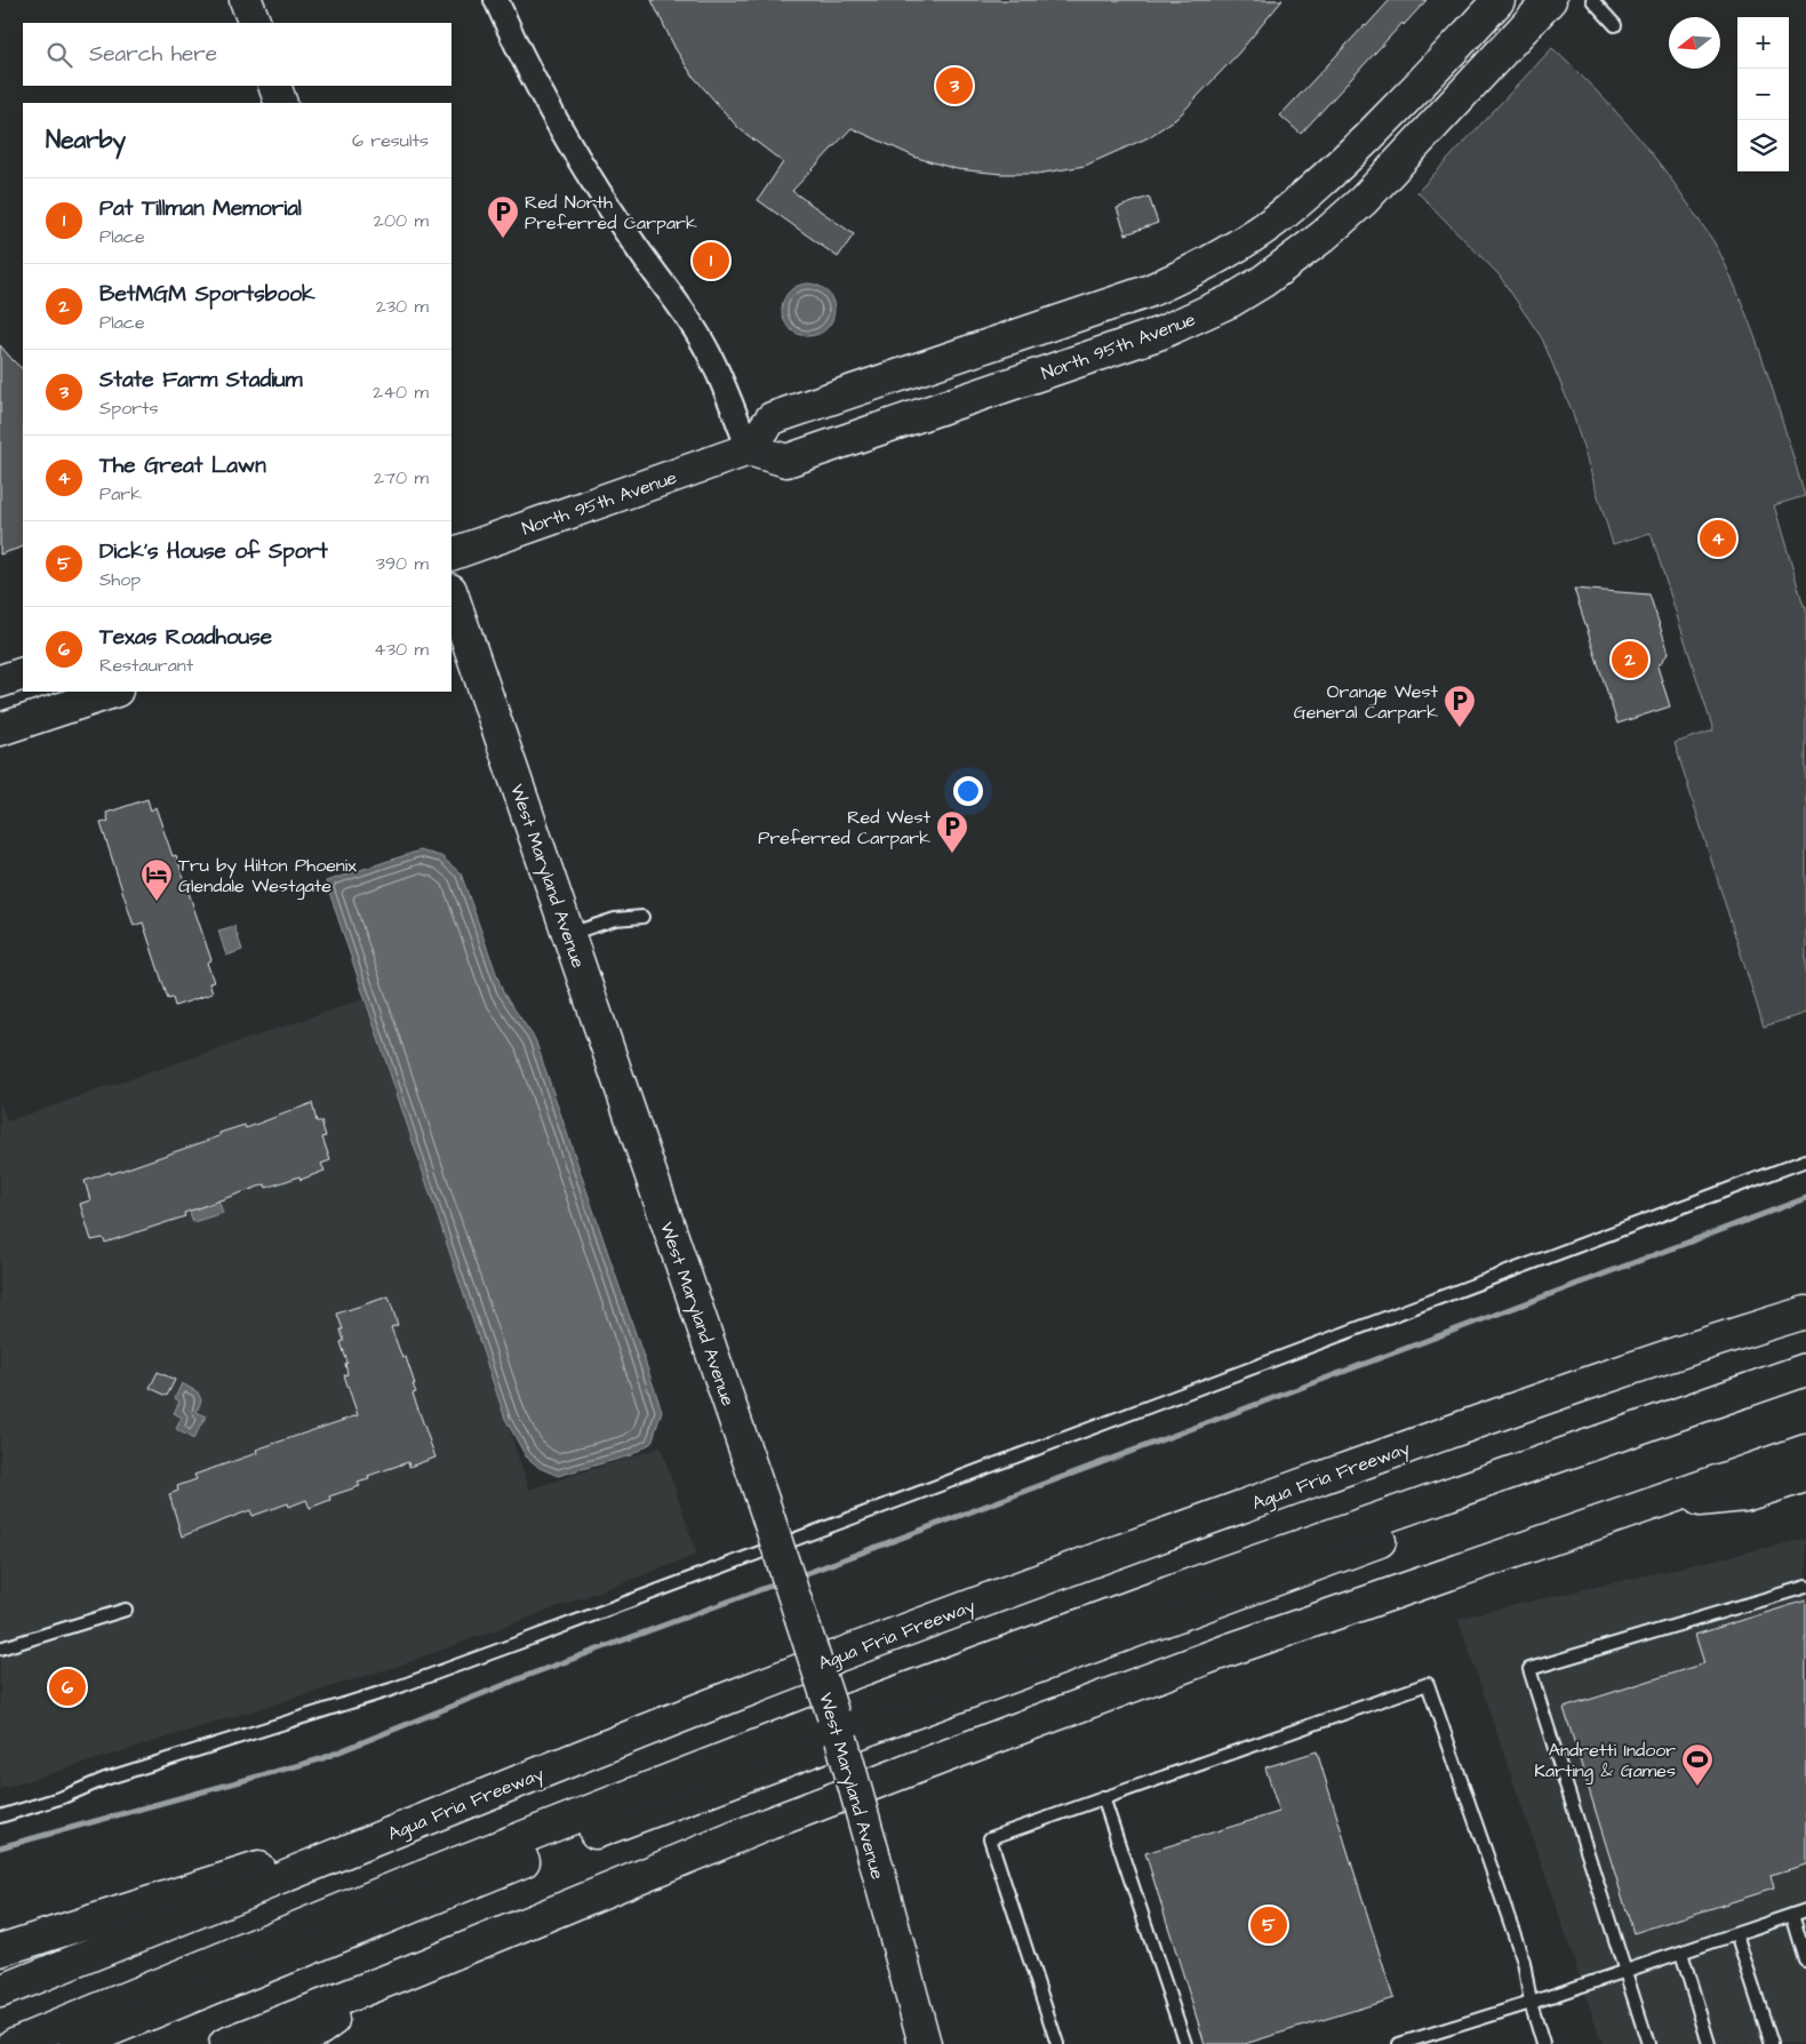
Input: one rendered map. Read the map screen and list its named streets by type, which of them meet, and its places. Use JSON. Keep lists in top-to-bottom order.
{
  "streets": {
    "main road": ["North 95th Avenue", "West Maryland Avenue", "Agua Fria Freeway"]
  },
  "places": {
    "parking": ["Red North Preferred Carpark", "Orange West General Carpark", "Red West Preferred Carpark"],
    "hotel": ["Tru by Hilton Phoenix Glendale Westgate"],
    "sports": ["Andretti Indoor Karting & Games"]
  },
  "north": "left",
  "page": {
    "map_buttons": ["+", "−"],
    "search": "Search here",
    "pins": [
      "3",
      "1",
      "4",
      "2",
      "6",
      "5"
    ],
    "heading": ["Nearby", "6 results"],
    "list": [
      {
        "mark": "1",
        "name": "Pat Tillman Memorial",
        "note": "Place",
        "value": "200 m"
      },
      {
        "mark": "2",
        "name": "BetMGM Sportsbook",
        "note": "Place",
        "value": "230 m"
      },
      {
        "mark": "3",
        "name": "State Farm Stadium",
        "note": "Sports",
        "value": "240 m"
      },
      {
        "mark": "4",
        "name": "The Great Lawn",
        "note": "Park",
        "value": "270 m"
      },
      {
        "mark": "5",
        "name": "Dick's House of Sport",
        "note": "Shop",
        "value": "390 m"
      },
      {
        "mark": "6",
        "name": "Texas Roadhouse",
        "note": "Restaurant",
        "value": "430 m"
      }
    ]
  }
}
